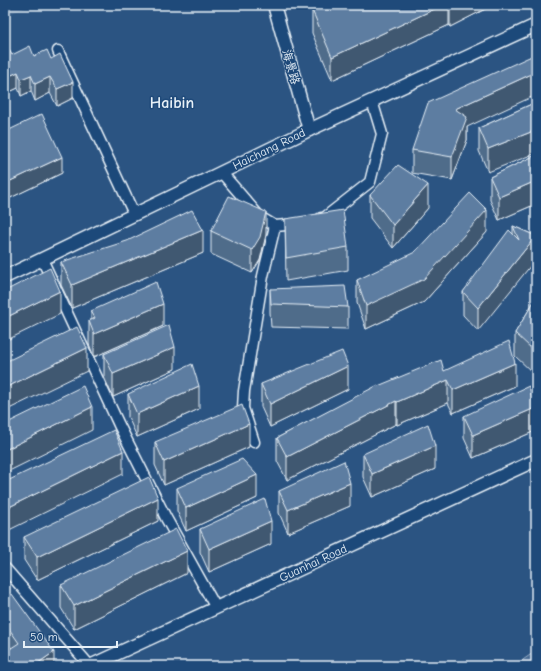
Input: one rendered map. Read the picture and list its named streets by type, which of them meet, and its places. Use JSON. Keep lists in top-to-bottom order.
{
  "streets": {
    "street": ["海景路", "Haichang Road", "Guanhai Road"]
  },
  "crossings": [
    ["海景路", "Haichang Road"]
  ],
  "districts": ["Haibin"],
  "scale_bar": "50 m"
}
